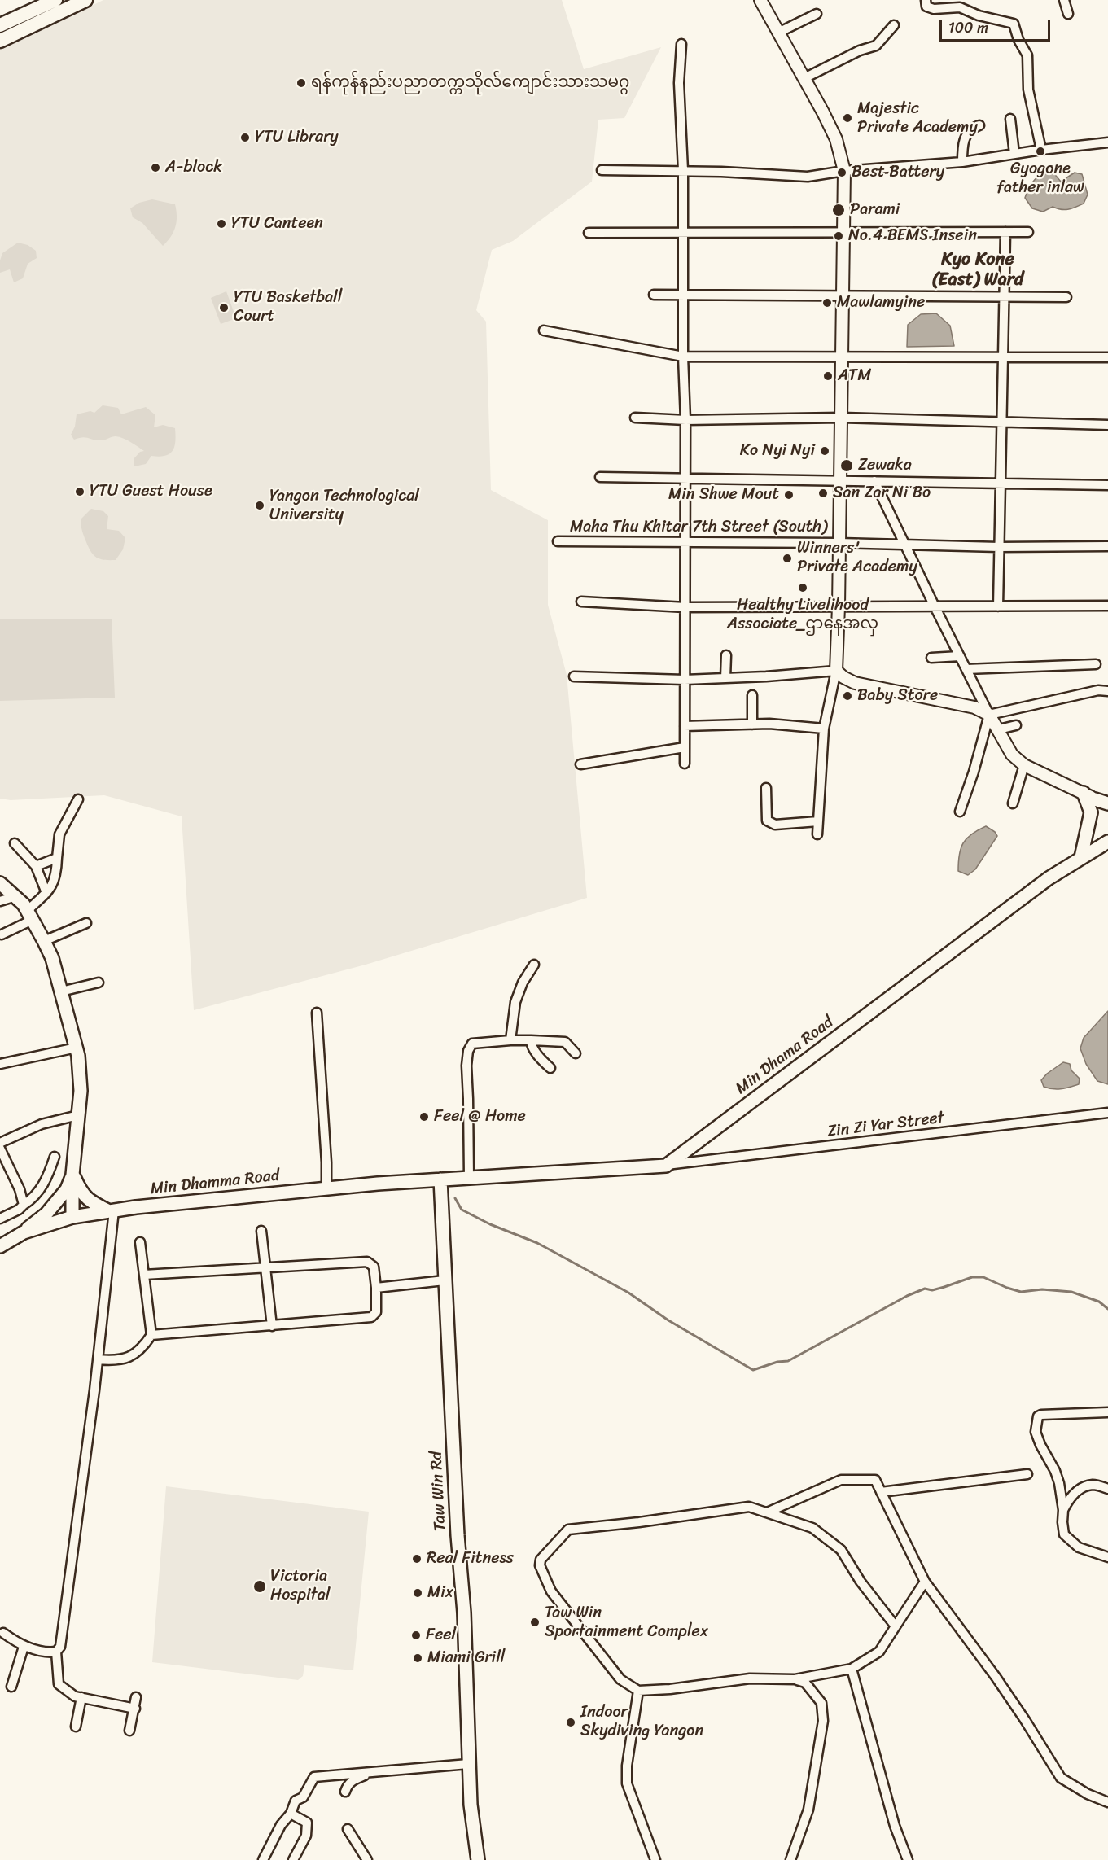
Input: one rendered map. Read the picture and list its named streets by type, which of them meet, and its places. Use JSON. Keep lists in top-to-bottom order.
{
  "streets": {
    "main road": ["Min Dhama Road", "Min Dhamma Road", "Taw Win Rd"],
    "street": ["Maha Thu Khitar 7th Street (South)", "Zin Zi Yar Street"]
  },
  "crossings": [
    ["Min Dhama Road", "Zin Zi Yar Street"],
    ["Min Dhamma Road", "Taw Win Rd"]
  ],
  "districts": ["Kyo Kone (East) Ward"],
  "places": [
    "ရန်ကုန်နည်းပညာတက္ကသိုလ်ကျောင်းသားသမဂ္ဂ",
    "Majestic Private Academy",
    "YTU Library",
    "Gyogone father inlaw",
    "A-block",
    "Best Battery",
    "Parami",
    "YTU Canteen",
    "No.4 BEMS Insein",
    "Mawlamyine",
    "YTU Basketball Court",
    "ATM",
    "Ko Nyi Nyi",
    "Zewaka",
    "YTU Guest House",
    "San Zar Ni Bo",
    "Min Shwe Mout",
    "Yangon Technological University",
    "Winners' Private Academy",
    "Healthy Livelihood Associate_ဌာနေအလှ",
    "Baby Store",
    "Feel @ Home",
    "Real Fitness",
    "Victoria Hospital",
    "Mix",
    "Taw Win Sportainment Complex",
    "Feel",
    "Miami Grill",
    "Indoor Skydiving Yangon"
  ],
  "scale_bar": "100 m"
}
